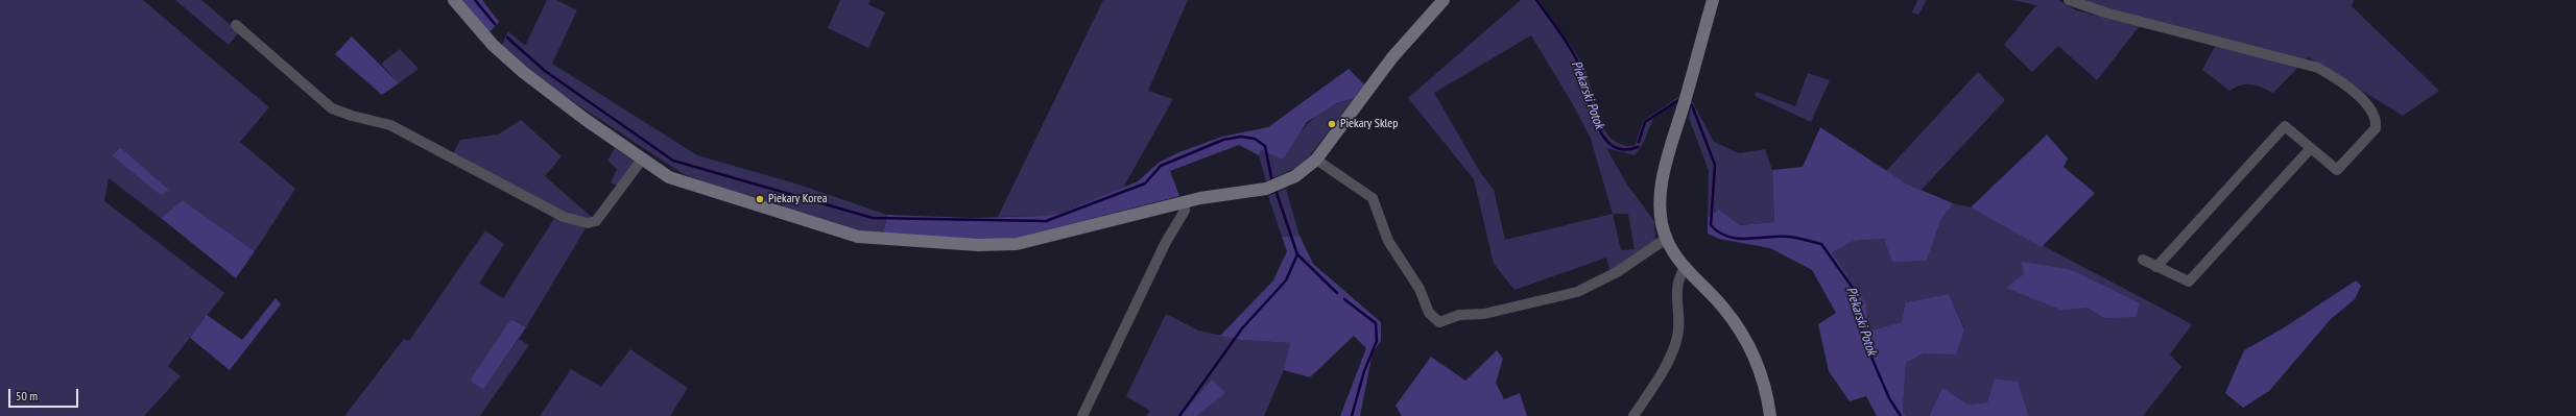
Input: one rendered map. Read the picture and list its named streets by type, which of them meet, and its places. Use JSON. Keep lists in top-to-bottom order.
{
  "water": ["Piekarski Potok"],
  "places": ["Piekary Sklep", "Piekary Korea"],
  "scale_bar": "50 m"
}
